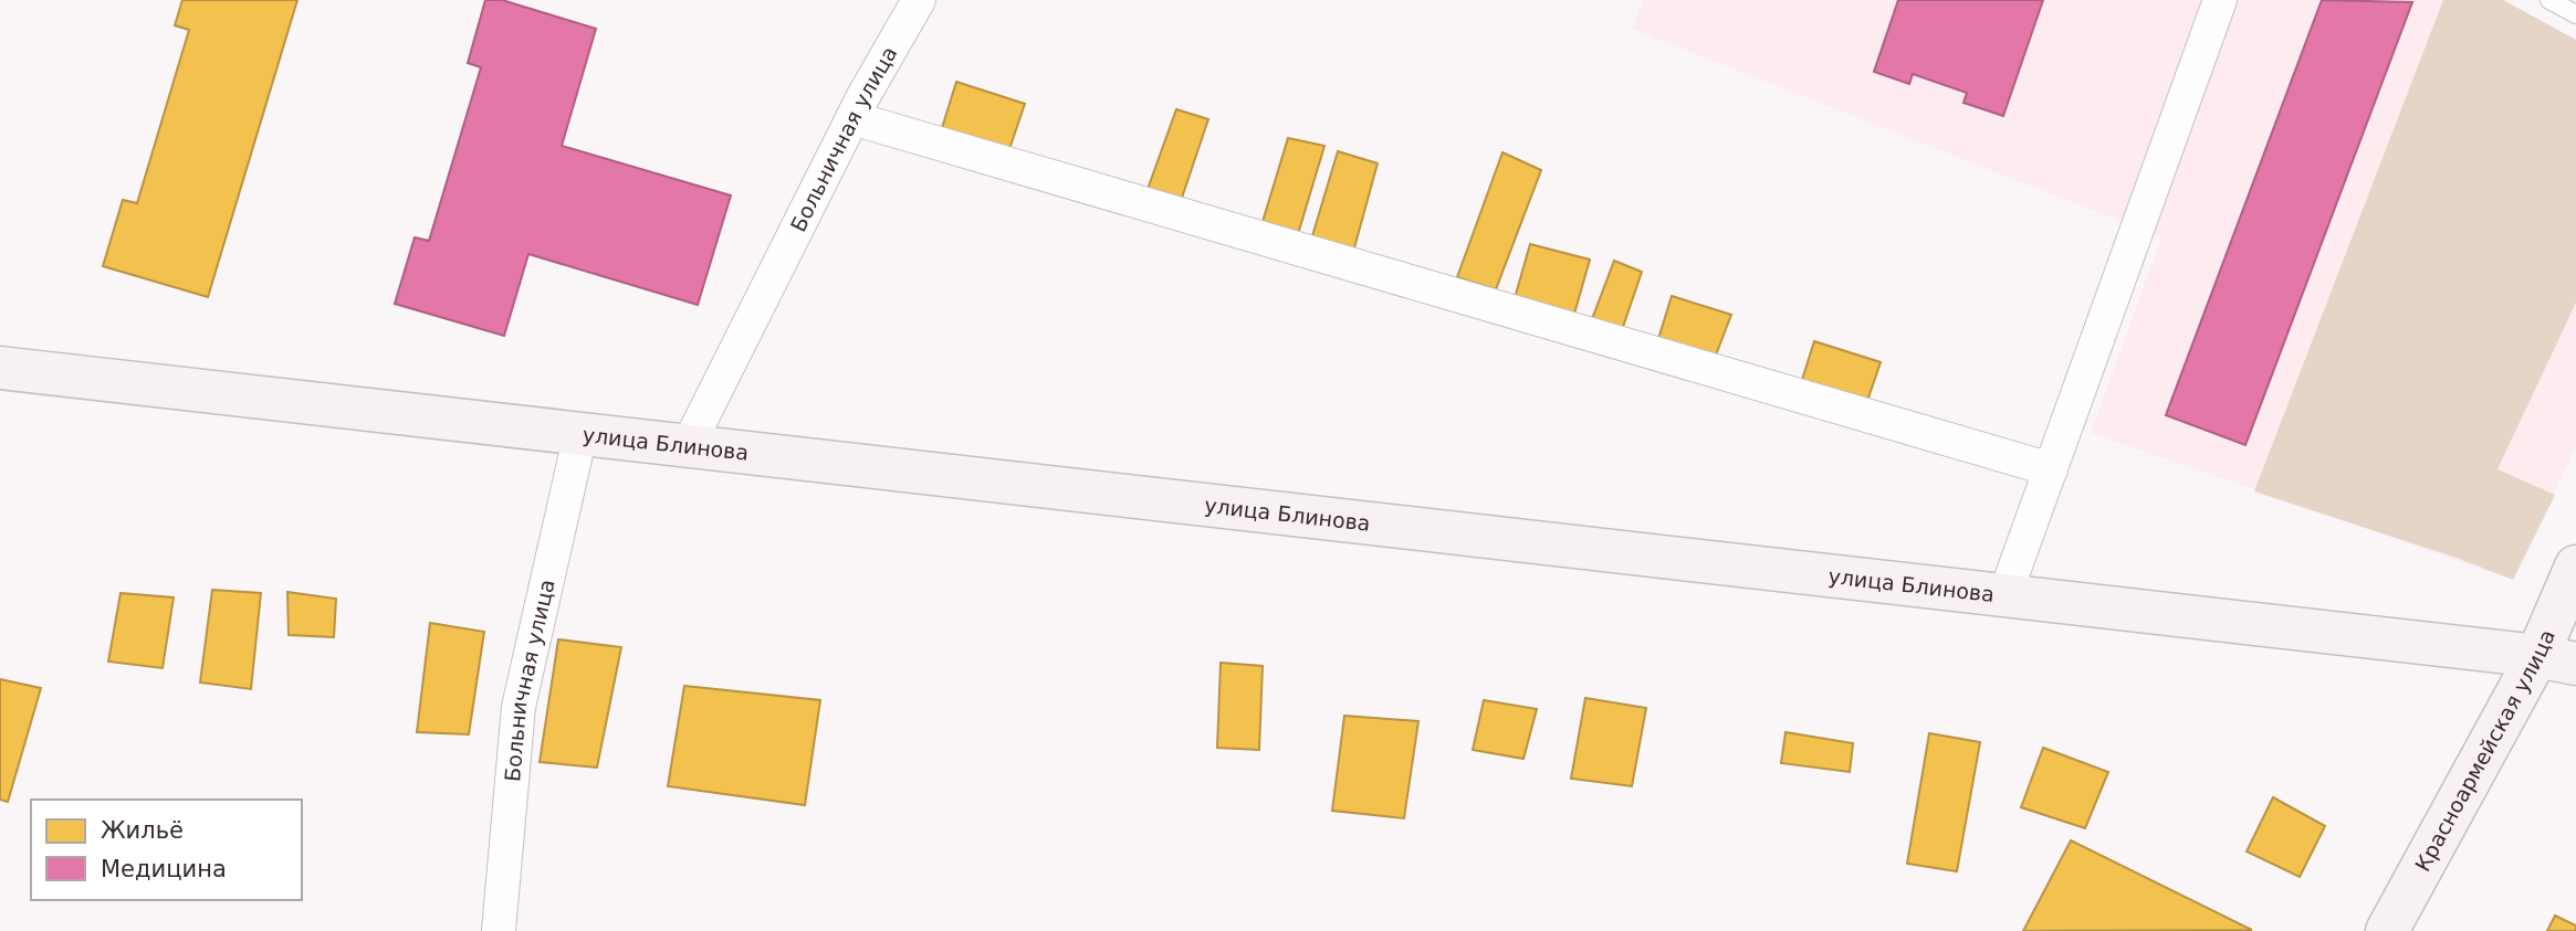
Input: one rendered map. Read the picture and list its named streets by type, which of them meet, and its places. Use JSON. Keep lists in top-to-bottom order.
{
  "streets": {
    "main road": ["улица Блинова", "Красноармейская улица"],
    "street": ["Больничная улица"]
  },
  "crossings": [
    ["Больничная улица", "улица Блинова"],
    ["улица Блинова", "Красноармейская улица"]
  ],
  "legend": ["Жильё", "Медицина"]
}
